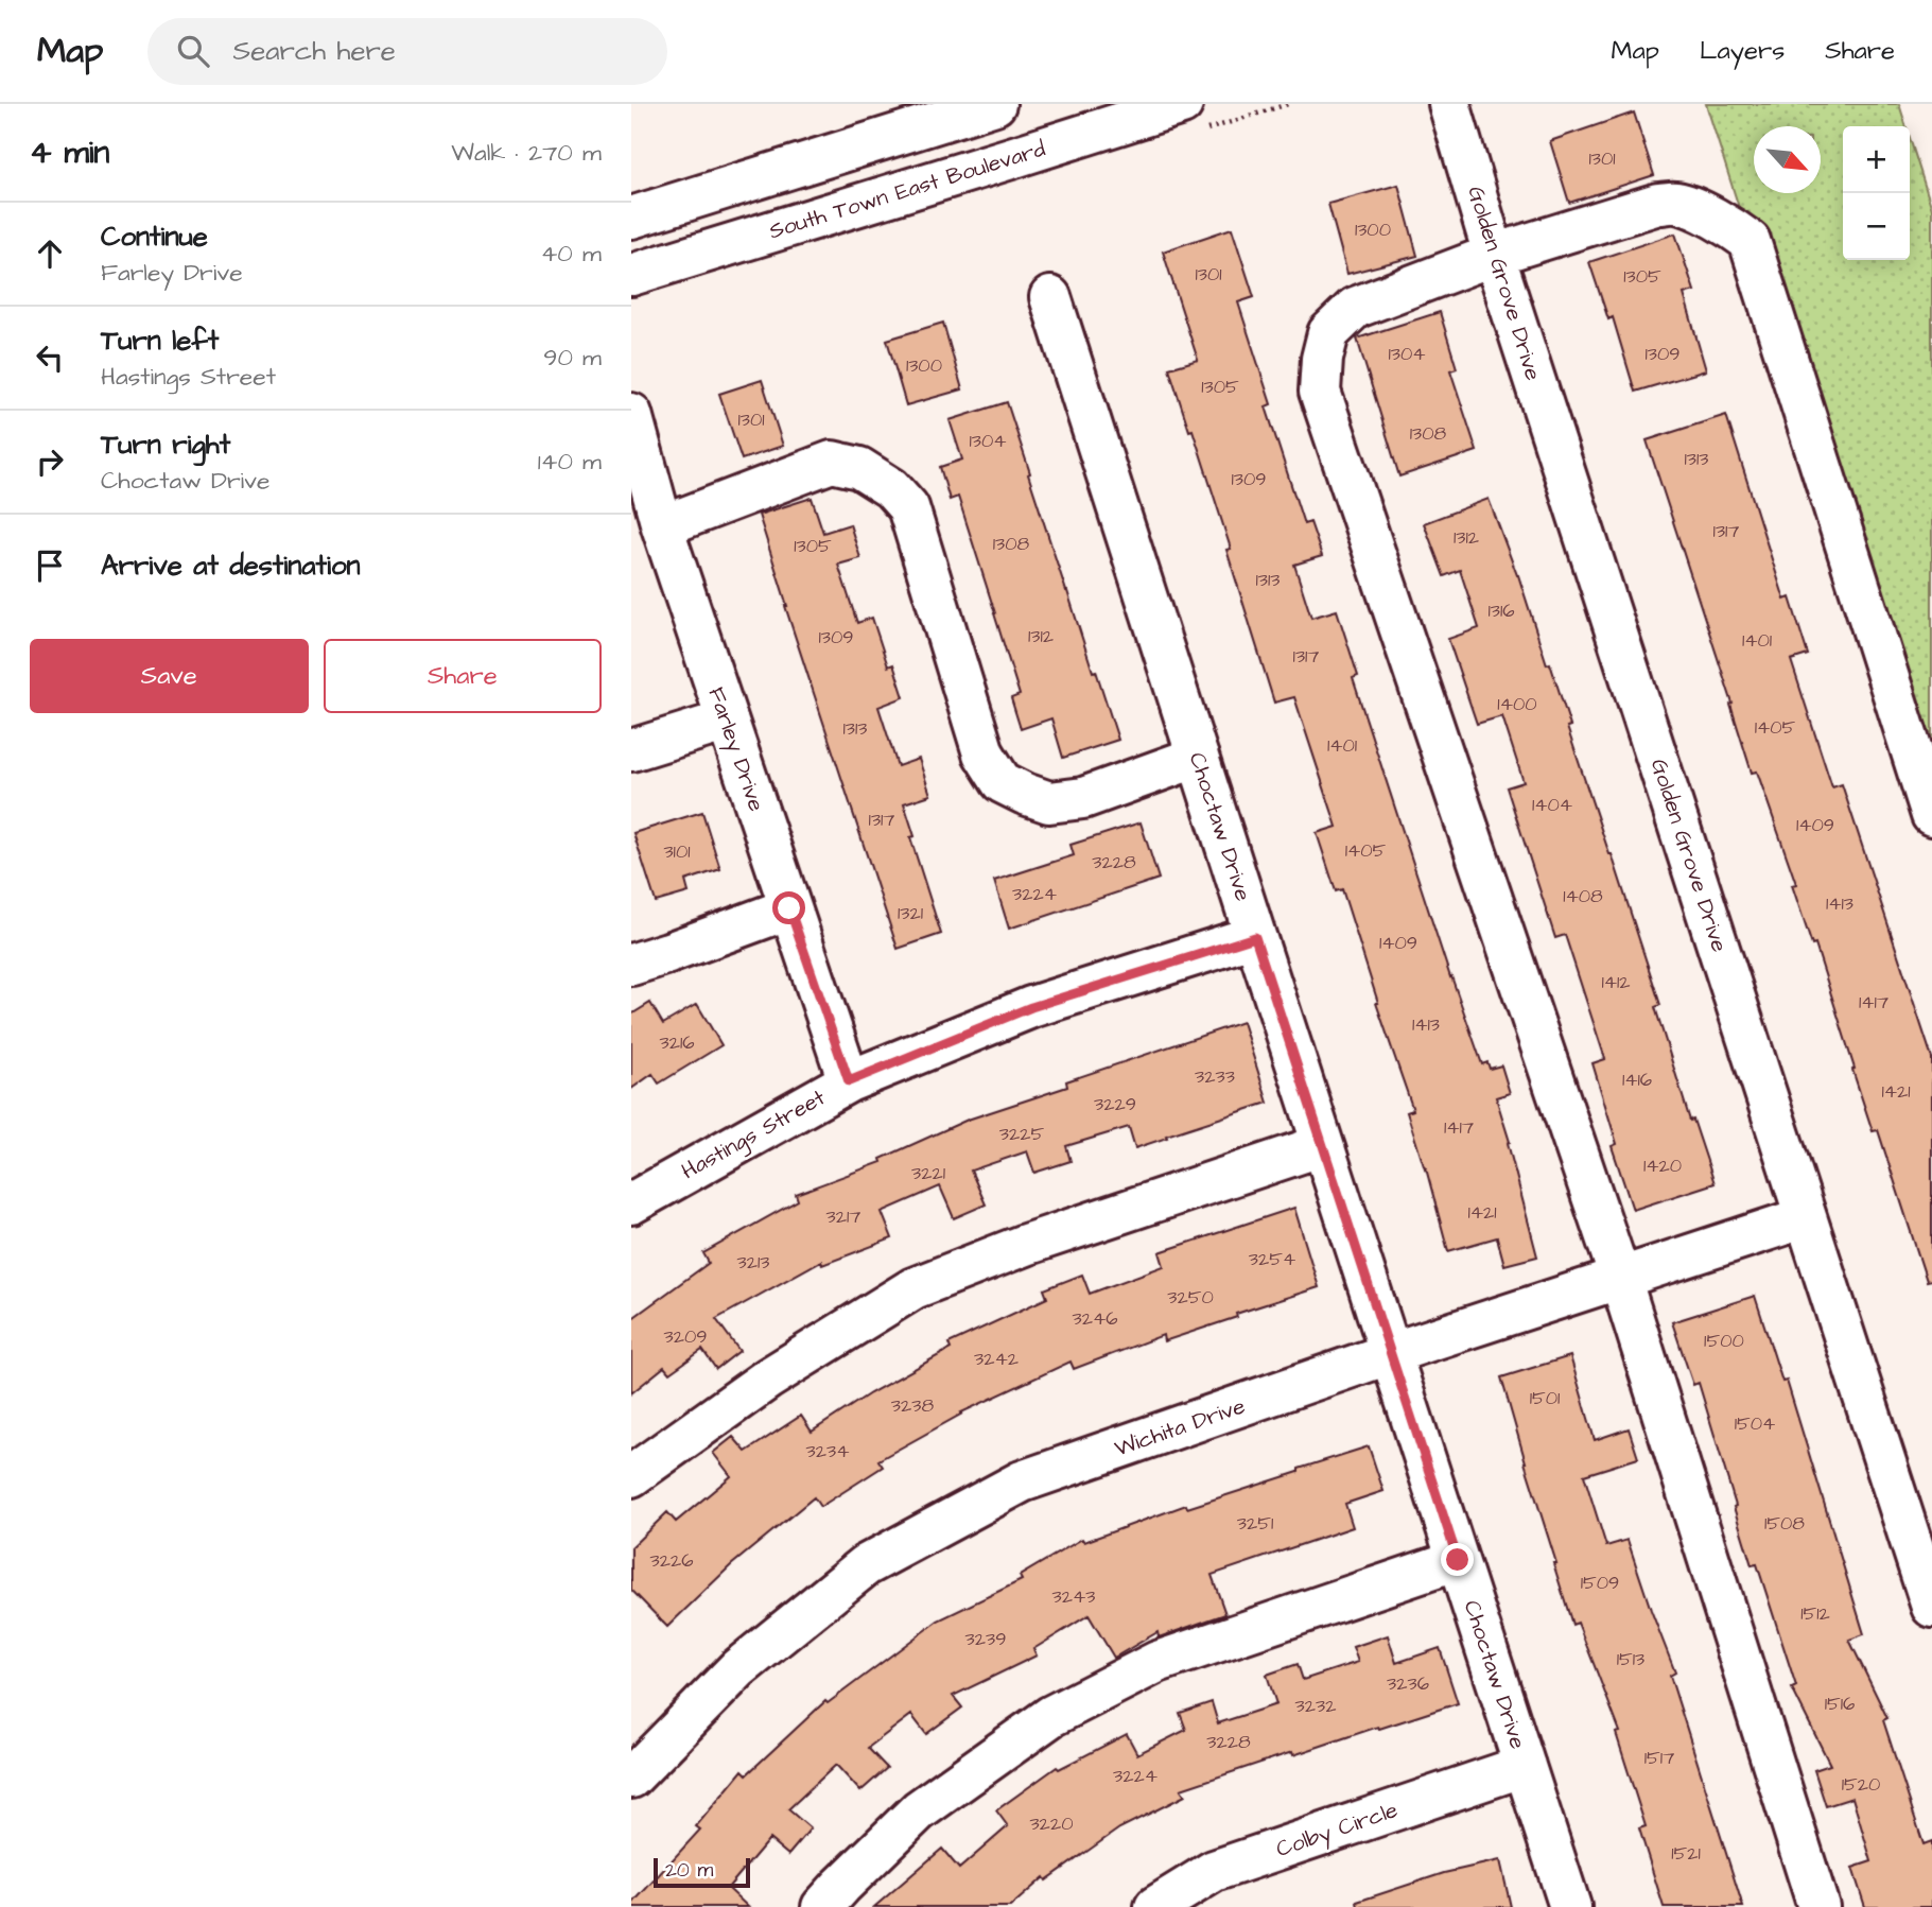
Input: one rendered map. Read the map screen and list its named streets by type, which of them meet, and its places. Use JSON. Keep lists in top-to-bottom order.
{
  "streets": {
    "street": [
      "South Town East Boulevard",
      "Golden Grove Drive",
      "Farley Drive",
      "Choctaw Drive",
      "Hastings Street",
      "Wichita Drive",
      "Colby Circle"
    ]
  },
  "crossings": [
    ["Golden Grove Drive", "Wichita Drive"],
    ["Farley Drive", "Hastings Street"],
    ["Choctaw Drive", "Hastings Street"],
    ["Choctaw Drive", "Wichita Drive"],
    ["Choctaw Drive", "Colby Circle"]
  ],
  "house_numbers": [
    "1301",
    "1300",
    "1301",
    "1305",
    "1304",
    "1309",
    "1300",
    "1305",
    "1301",
    "1308",
    "1304",
    "1313",
    "1309",
    "1317",
    "1312",
    "1308",
    "1305",
    "1313",
    "1316",
    "1312",
    "1309",
    "1401",
    "1317",
    "1400",
    "1405",
    "1313",
    "1401",
    "1404",
    "1317",
    "1409",
    "1405",
    "3101",
    "3228",
    "3224",
    "1408",
    "1413",
    "1321",
    "1409",
    "1412",
    "1417",
    "1413",
    "3216",
    "3233",
    "1416",
    "1421",
    "3229",
    "1417",
    "3225",
    "1420",
    "3221",
    "1421",
    "3217",
    "3254",
    "3213",
    "3250",
    "3246",
    "3209",
    "1500",
    "3242",
    "1501",
    "3238",
    "1504",
    "3234",
    "3251",
    "1508",
    "3226",
    "1509",
    "3243",
    "1512",
    "3239",
    "1513",
    "3236",
    "1516",
    "3232",
    "3228",
    "1517",
    "3224",
    "1520",
    "3220",
    "1521"
  ],
  "scale_bar": "20 m",
  "north": "bottom right",
  "page": {
    "header": "Map",
    "search": "Search here",
    "nav": ["Map", "Layers", "Share"],
    "heading": ["4 min", "Walk · 270 m"],
    "map_buttons": ["+", "−"],
    "list": [
      ["Continue", "Farley Drive", "40 m"],
      ["Turn left", "Hastings Street", "90 m"],
      ["Turn right", "Choctaw Drive", "140 m"],
      "Arrive at destination"
    ],
    "buttons": ["Save", "Share"],
    "scale": "20 m"
  }
}
